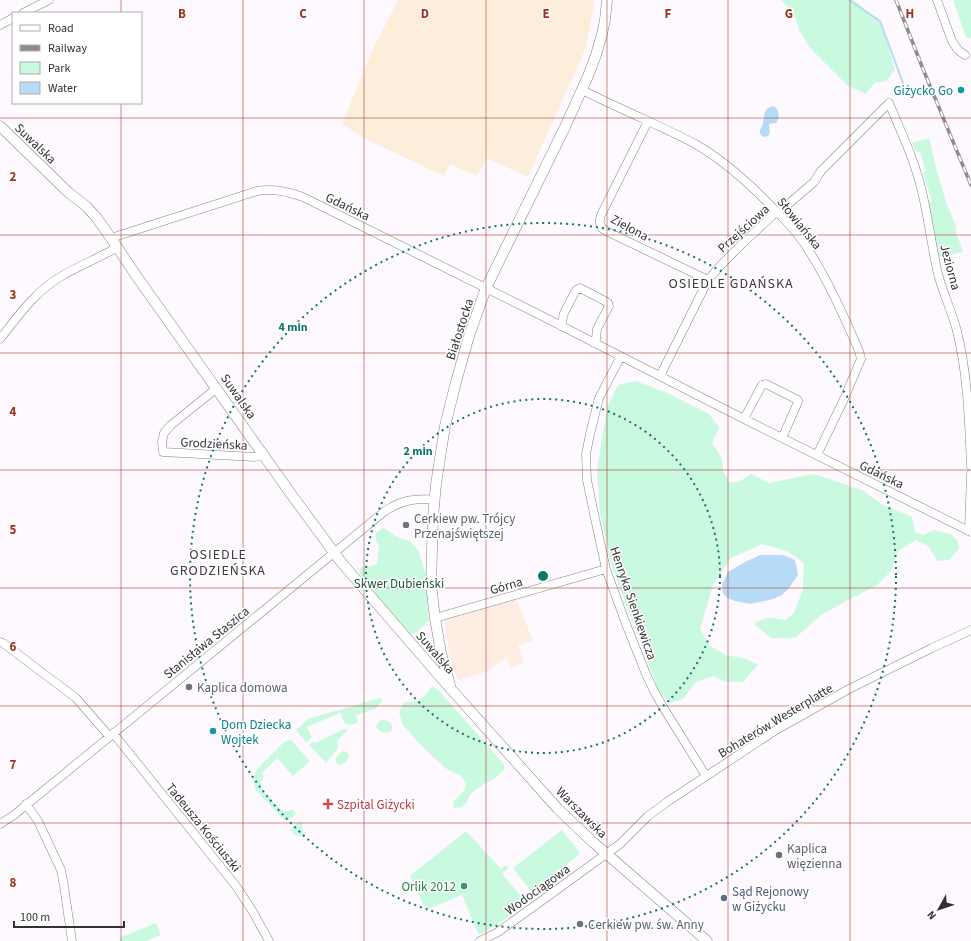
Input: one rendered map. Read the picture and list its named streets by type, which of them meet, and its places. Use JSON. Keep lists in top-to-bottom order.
{
  "streets": {
    "street": [
      "Suwalska",
      "Gdańska",
      "Słowiańska",
      "Zielona",
      "Przejściowa",
      "Jeziorna",
      "Białostocka",
      "Grodzieńska",
      "Górna",
      "Henryka Sienkiewicza",
      "Stanisława Staszica",
      "Bohaterów Westerplatte",
      "Warszawska",
      "Tadeusza Kościuszki",
      "Wodociągowa"
    ]
  },
  "crossings": [
    ["Suwalska", "Gdańska"],
    ["Suwalska", "Białostocka"],
    ["Suwalska", "Grodzieńska"],
    ["Suwalska", "Stanisława Staszica"],
    ["Suwalska", "Warszawska"],
    ["Gdańska", "Słowiańska"],
    ["Gdańska", "Przejściowa"],
    ["Gdańska", "Białostocka"],
    ["Gdańska", "Henryka Sienkiewicza"],
    ["Słowiańska", "Zielona"],
    ["Słowiańska", "Przejściowa"],
    ["Słowiańska", "Białostocka"],
    ["Zielona", "Przejściowa"],
    ["Przejściowa", "Jeziorna"],
    ["Białostocka", "Górna"],
    ["Białostocka", "Stanisława Staszica"],
    ["Białostocka", "Warszawska"],
    ["Górna", "Henryka Sienkiewicza"],
    ["Henryka Sienkiewicza", "Bohaterów Westerplatte"],
    ["Stanisława Staszica", "Tadeusza Kościuszki"],
    ["Bohaterów Westerplatte", "Warszawska"],
    ["Bohaterów Westerplatte", "Wodociągowa"],
    ["Warszawska", "Wodociągowa"]
  ],
  "districts": ["OSIEDLE GDAŃSKA", "OSIEDLE GRODZIEŃSKA"],
  "parks": ["Skwer Dubieński"],
  "places": {
    "other": [
      "Giżycko Go",
      "Cerkiew pw. Trójcy Przenajświętszej",
      "Kaplica domowa",
      "Dom Dziecka Wojtek",
      "Kaplica więzienna",
      "Orlik 2012",
      "Sąd Rejonowy w Giżycku",
      "Cerkiew pw. św. Anny"
    ],
    "health": ["Szpital Giżycki"]
  },
  "legend": [
    "Road",
    "Railway",
    "Park",
    "Water"
  ],
  "scale_bar": "100 m",
  "north": "bottom left",
  "grid": {
    "columns": [
      "B",
      "C",
      "D",
      "E",
      "F",
      "G",
      "H"
    ],
    "rows": [
      "2",
      "3",
      "4",
      "5",
      "6",
      "7",
      "8"
    ]
  },
  "rings": ["4 min", "2 min"]
}
